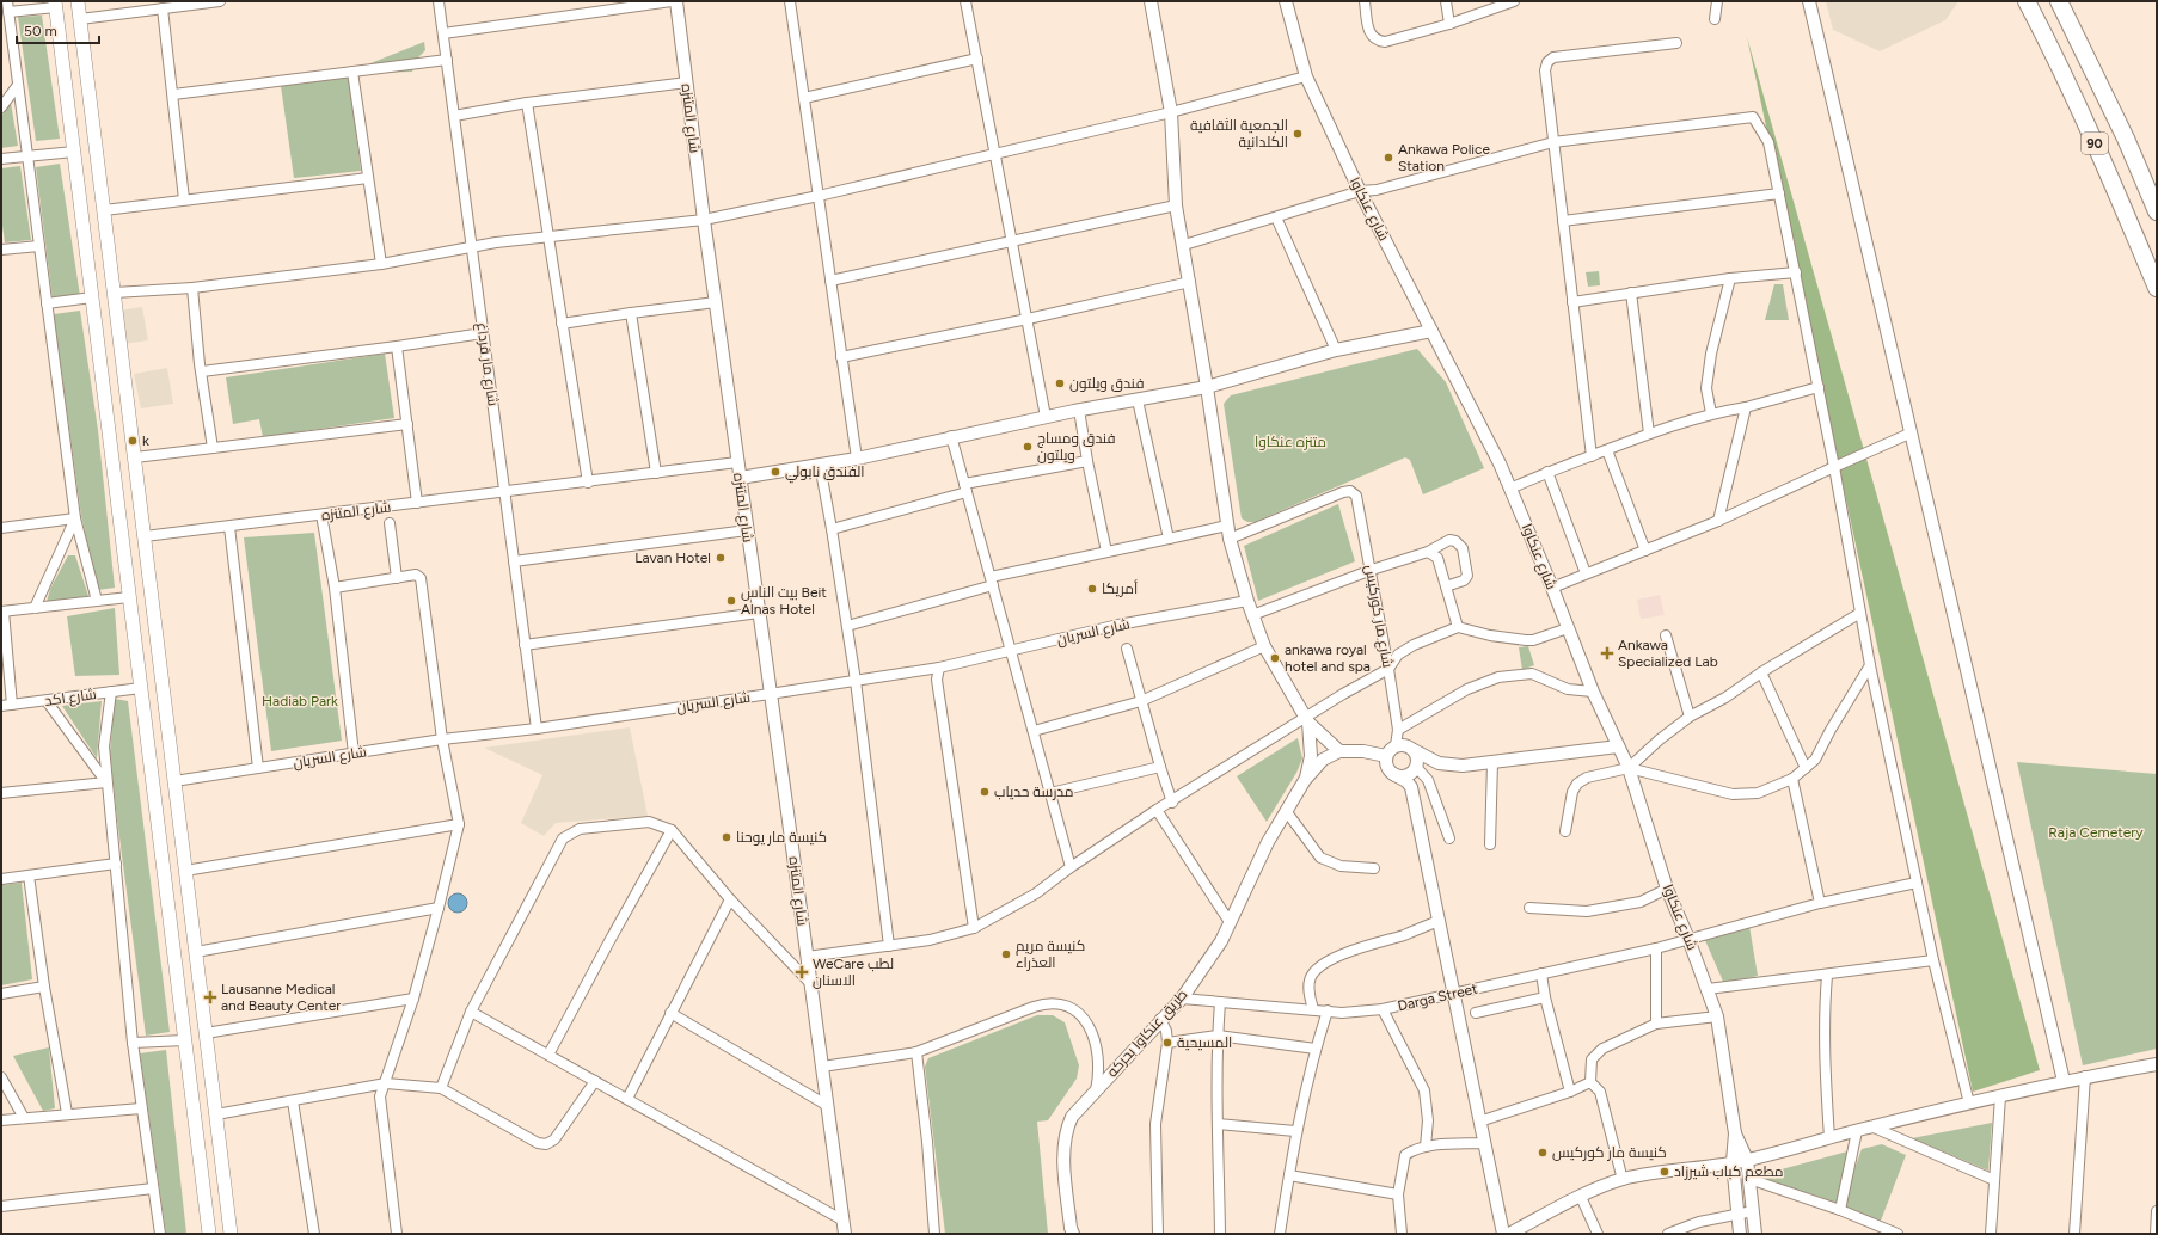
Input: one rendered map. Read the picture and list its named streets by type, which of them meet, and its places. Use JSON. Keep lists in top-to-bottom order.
{
  "streets": {
    "highway": ["90"],
    "street": [
      "شارع المتنزه",
      "شارع عنكاوا",
      "شارع مار قرداغ",
      "شارع مار كوركيس",
      "شارع السريان",
      "شارع اكد",
      "Darga Street",
      "طريق عنكاوا بحركه"
    ]
  },
  "crossings": [
    ["شارع المتنزه", "شارع مار قرداغ"],
    ["شارع المتنزه", "شارع السريان"],
    ["شارع عنكاوا", "Darga Street"],
    ["شارع مار قرداغ", "شارع السريان"],
    ["Darga Street", "طريق عنكاوا بحركه"]
  ],
  "parks": ["متنزه عنكاوا", "Hadiab Park", "Raja Cemetery"],
  "places": {
    "other": [
      "الجمعية الثقافية الكلدانية",
      "Ankawa Police Station",
      "فندق ویلتون",
      "k",
      "فندق ومساج ويلتون",
      "الفندق نابولي",
      "Lavan Hotel",
      "أمريكا",
      "بيت الناس Beit Alnas Hotel",
      "ankawa royal hotel and spa",
      "مدرسة حدياب",
      "كنيسة مار يوحنا",
      "كنيسة مريم العذراء",
      "المسيحية",
      "كنيسة مار كوركيس",
      "مطعم كباب شيرزاد"
    ],
    "health": ["Ankawa Specialized Lab", "WeCare لطب الاسنان", "Lausanne Medical and Beauty Center"]
  },
  "scale_bar": "50 m"
}
